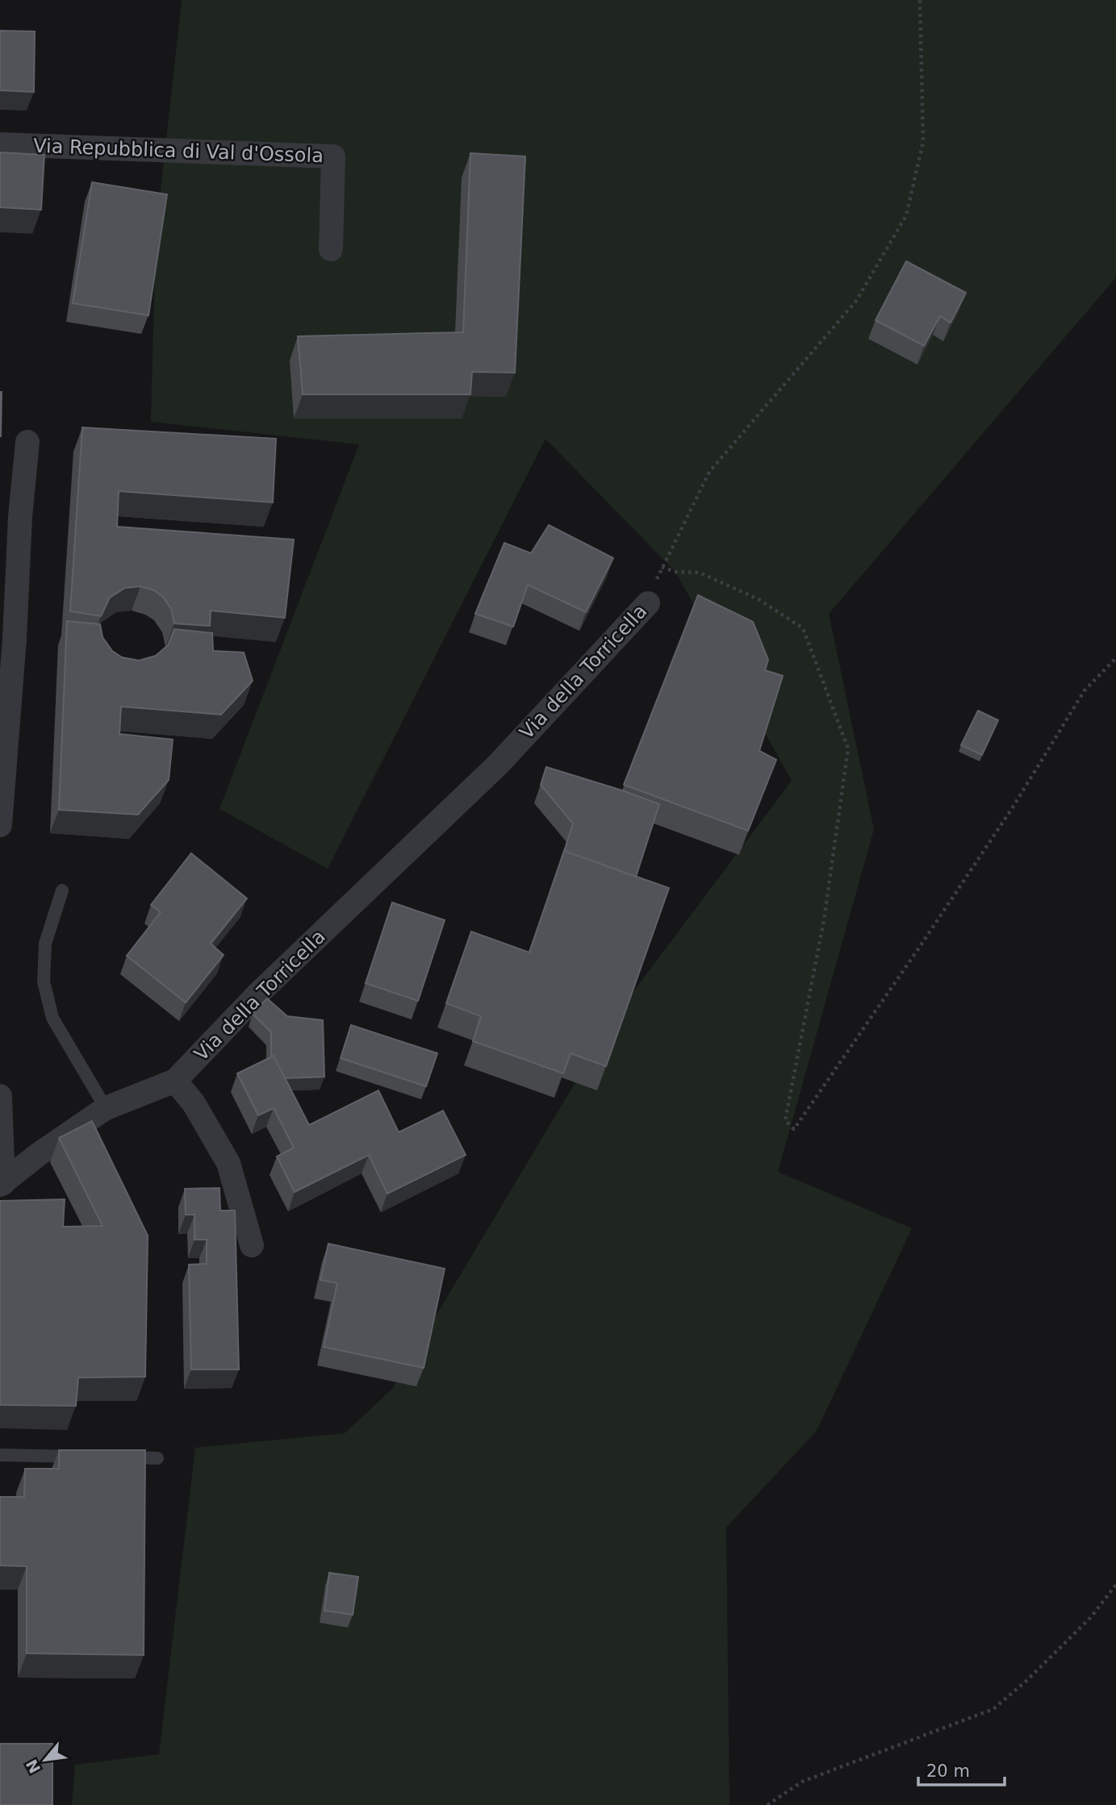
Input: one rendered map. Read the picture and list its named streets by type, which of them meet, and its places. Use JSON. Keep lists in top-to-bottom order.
{
  "streets": {
    "street": ["Via Repubblica di Val d'Ossola", "Via della Torricella"]
  },
  "scale_bar": "20 m",
  "north": "bottom left"
}
